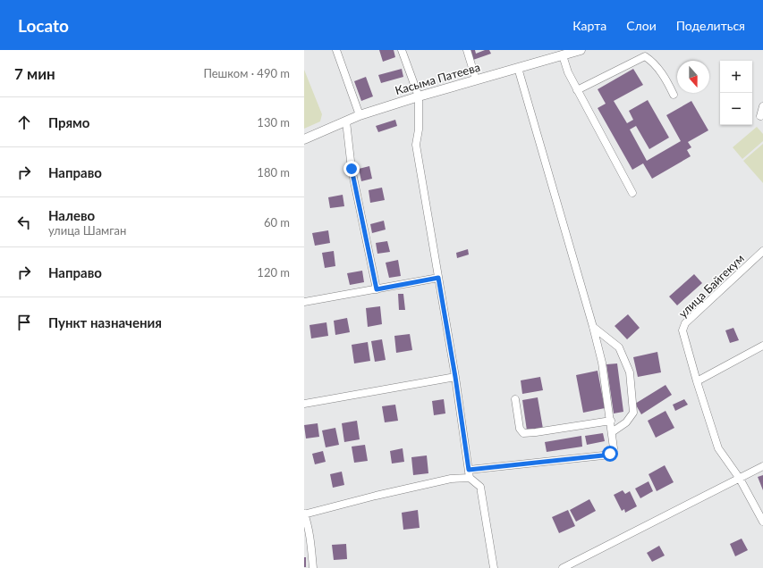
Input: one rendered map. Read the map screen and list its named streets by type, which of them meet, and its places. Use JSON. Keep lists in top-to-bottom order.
{
  "streets": {
    "main road": ["Касыма Патеева"],
    "street": ["улица Байгекум"]
  },
  "north": "bottom",
  "page": {
    "header": "Locato",
    "nav": ["Карта", "Слои", "Поделиться"],
    "heading": ["7 мин", "Пешком · 490 m"],
    "map_buttons": ["+", "−"],
    "list": [
      ["Прямо", "130 m"],
      ["Направо", "180 m"],
      ["Налево", "улица Шамган", "60 m"],
      ["Направо", "120 m"],
      "Пункт назначения"
    ]
  }
}
